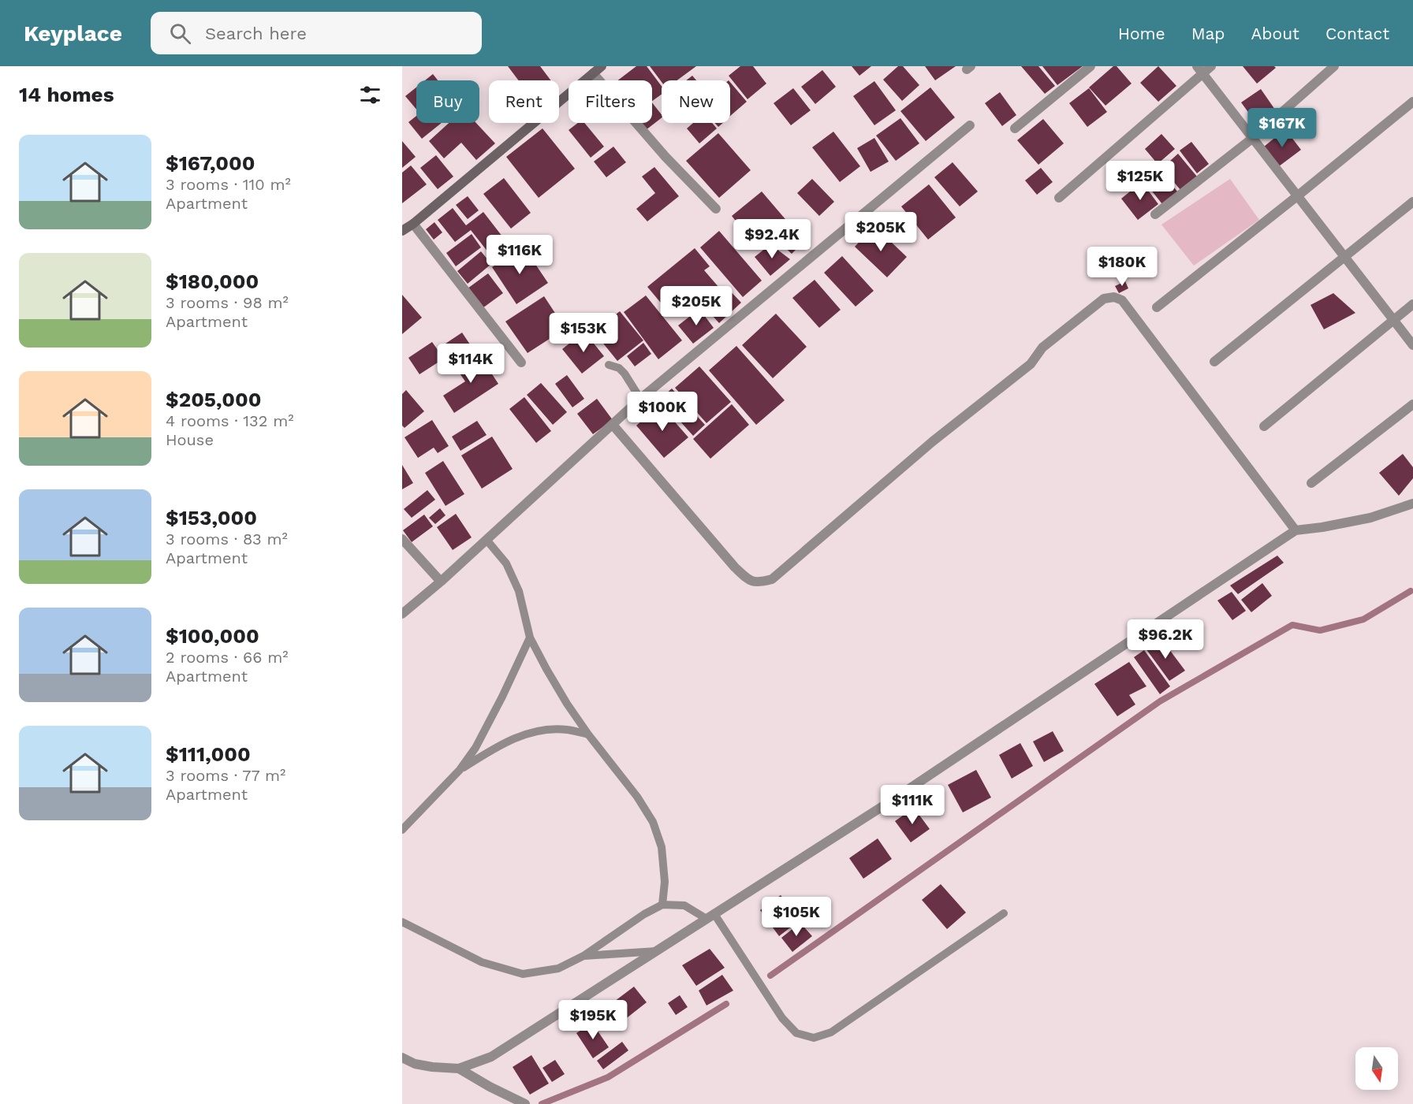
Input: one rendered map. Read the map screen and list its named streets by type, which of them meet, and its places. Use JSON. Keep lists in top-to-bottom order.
{
  "north": "bottom",
  "page": {
    "header": "Keyplace",
    "search": "Search here",
    "nav": [
      "Home",
      "Map",
      "About",
      "Contact"
    ],
    "heading": "14 homes",
    "chip": [
      "Buy",
      "Rent",
      "Filters",
      "New"
    ],
    "price": [
      "$167K",
      "$125K",
      "$205K",
      "$92.4K",
      "$116K",
      "$180K",
      "$205K",
      "$153K",
      "$114K",
      "$100K",
      "$96.2K",
      "$111K",
      "$105K",
      "$195K"
    ],
    "list": [
      {
        "name": "$167,000",
        "note": "3 rooms · 110 m² · Apartment"
      },
      {
        "name": "$180,000",
        "note": "3 rooms · 98 m² · Apartment"
      },
      {
        "name": "$205,000",
        "note": "4 rooms · 132 m² · House"
      },
      {
        "name": "$153,000",
        "note": "3 rooms · 83 m² · Apartment"
      },
      {
        "name": "$100,000",
        "note": "2 rooms · 66 m² · Apartment"
      },
      {
        "name": "$111,000",
        "note": "3 rooms · 77 m² · Apartment"
      }
    ]
  }
}
